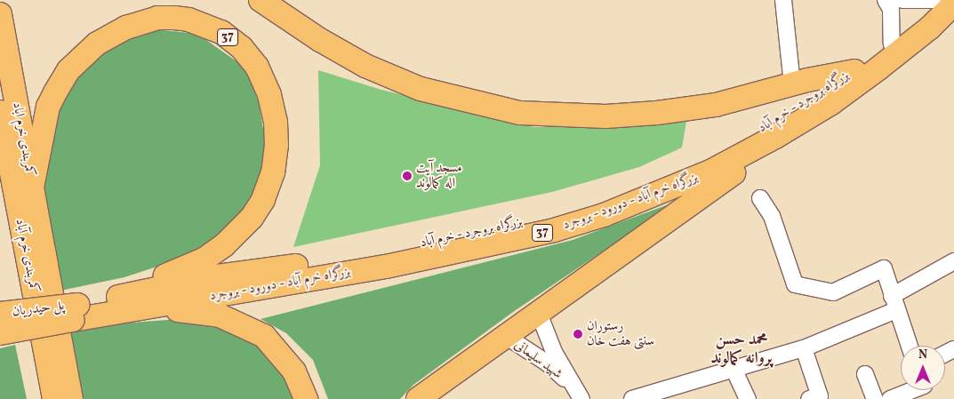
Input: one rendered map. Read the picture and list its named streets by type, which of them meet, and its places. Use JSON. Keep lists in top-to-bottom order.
{
  "streets": {
    "highway": [
      "37",
      "بزرگراه بروجرد - خرم آباد",
      "کمربندی خرم اباد",
      "بزرگراه خرم آباد - دورود - بروجرد",
      "کمربندی خرم آباد",
      "پل حیدریان"
    ],
    "street": ["شهید سلیمانی"]
  },
  "crossings": [
    ["37", "بزرگراه بروجرد - خرم آباد"],
    ["37", "کمربندی خرم اباد"],
    ["37", "بزرگراه خرم آباد - دورود - بروجرد"],
    ["37", "کمربندی خرم آباد"],
    ["37", "پل حیدریان"],
    ["37", "شهید سلیمانی"],
    ["بزرگراه بروجرد - خرم آباد", "بزرگراه خرم آباد - دورود - بروجرد"],
    ["بزرگراه بروجرد - خرم آباد", "پل حیدریان"],
    ["بزرگراه خرم آباد - دورود - بروجرد", "پل حیدریان"]
  ],
  "districts": ["محمد حسن پروانه کمالوند"],
  "places": ["مسجد آیت اله کمالوند", "رستوران سنتی هفت خان"],
  "north": "top"
}
